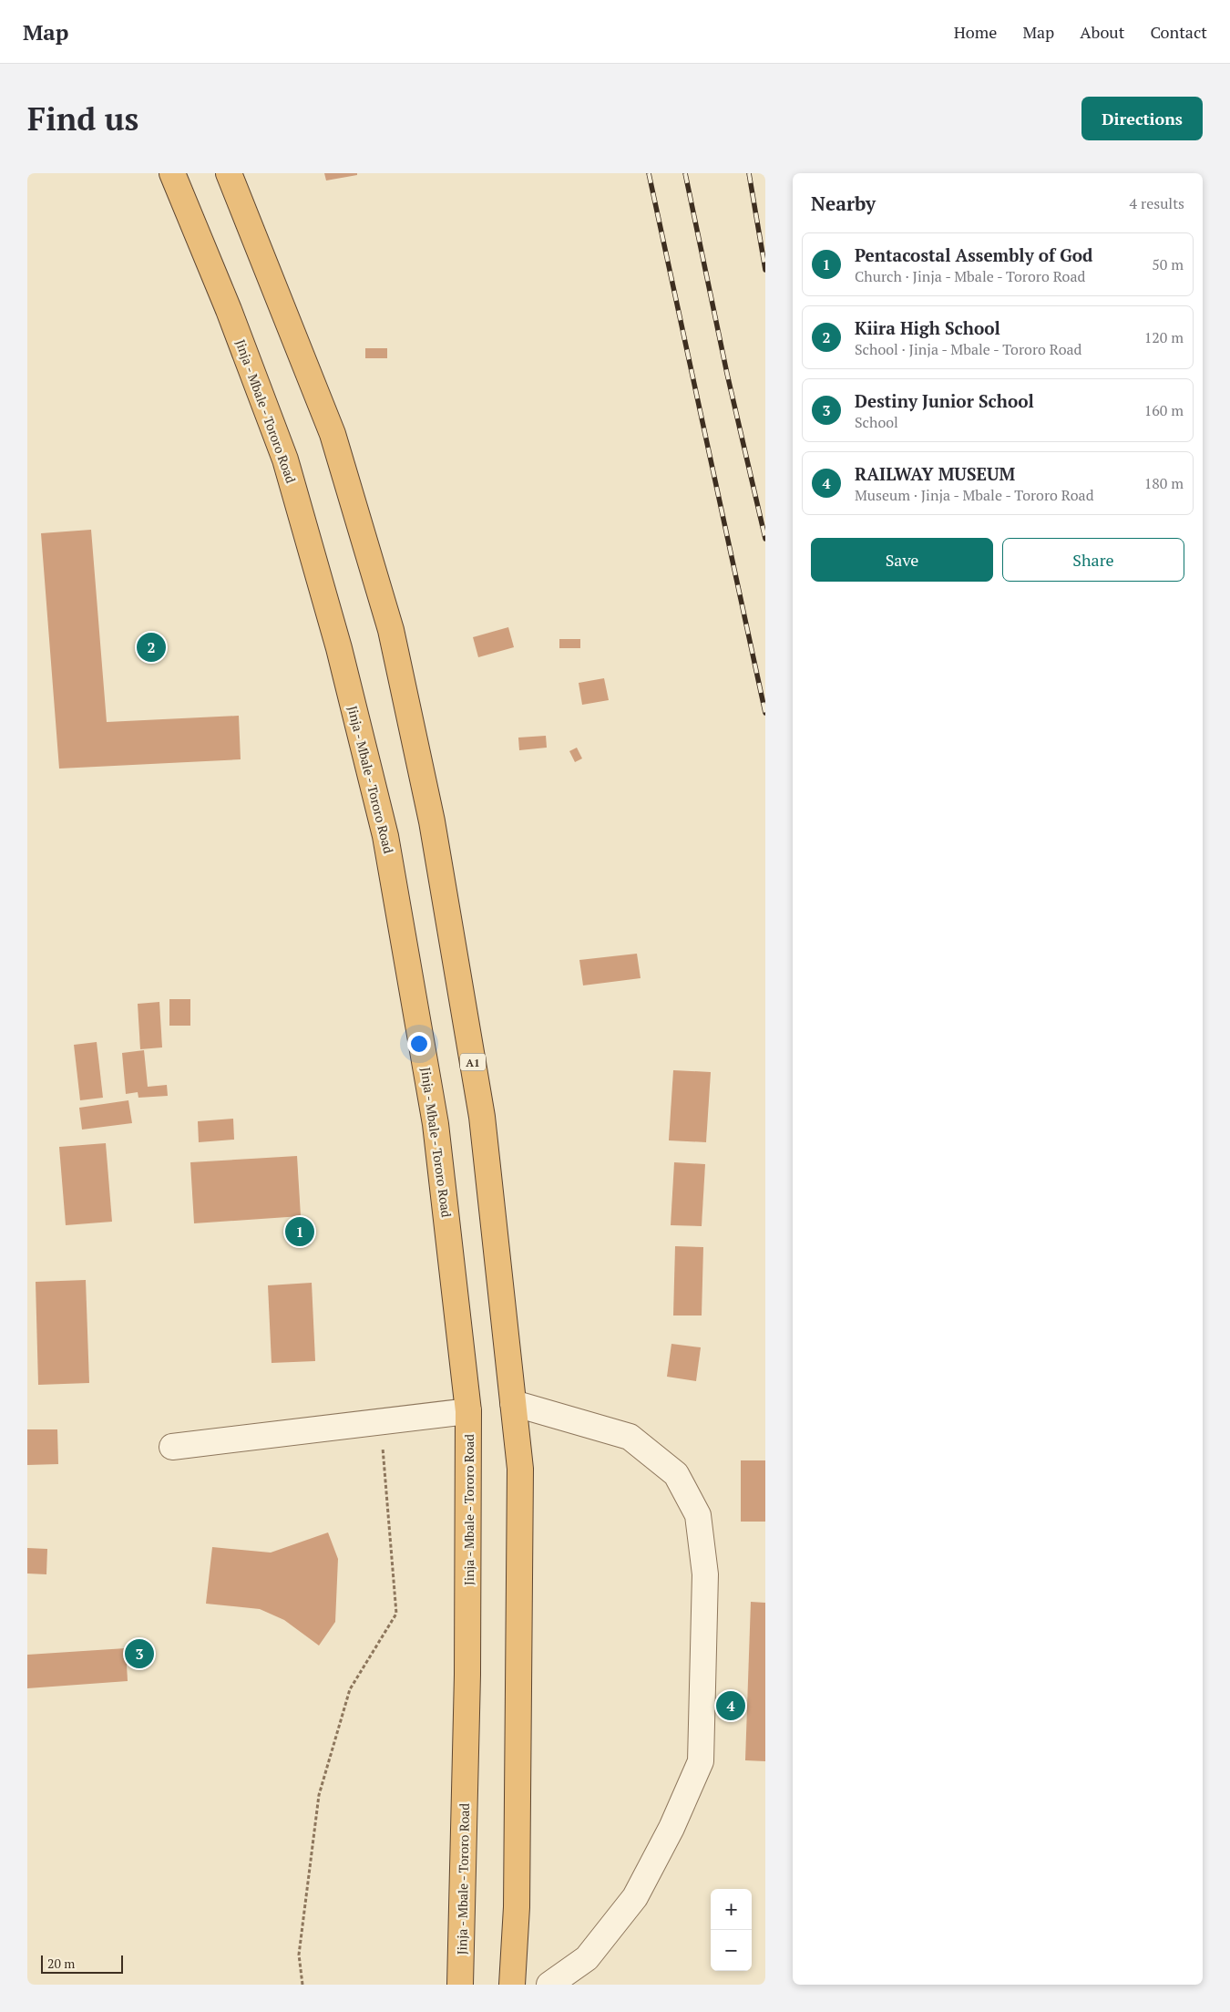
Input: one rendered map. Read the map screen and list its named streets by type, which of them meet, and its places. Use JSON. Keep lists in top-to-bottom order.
{
  "streets": {
    "highway": ["Jinja - Mbale - Tororo Road", "A1"]
  },
  "scale_bar": "20 m",
  "page": {
    "header": "Map",
    "nav": [
      "Home",
      "Map",
      "About",
      "Contact"
    ],
    "buttons": [
      "Directions",
      ["Save", "Share"]
    ],
    "title": "Find us",
    "heading": ["Nearby", "4 results"],
    "list": [
      {
        "mark": "1",
        "name": "Pentacostal Assembly of God",
        "note": "Church · Jinja - Mbale - Tororo Road",
        "value": "50 m"
      },
      {
        "mark": "2",
        "name": "Kiira High School",
        "note": "School · Jinja - Mbale - Tororo Road",
        "value": "120 m"
      },
      {
        "mark": "3",
        "name": "Destiny Junior School",
        "note": "School",
        "value": "160 m"
      },
      {
        "mark": "4",
        "name": "RAILWAY MUSEUM",
        "note": "Museum · Jinja - Mbale - Tororo Road",
        "value": "180 m"
      }
    ],
    "pins": [
      "2",
      "1",
      "3",
      "4"
    ],
    "map_buttons": ["+", "−"],
    "scale": "20 m"
  }
}
